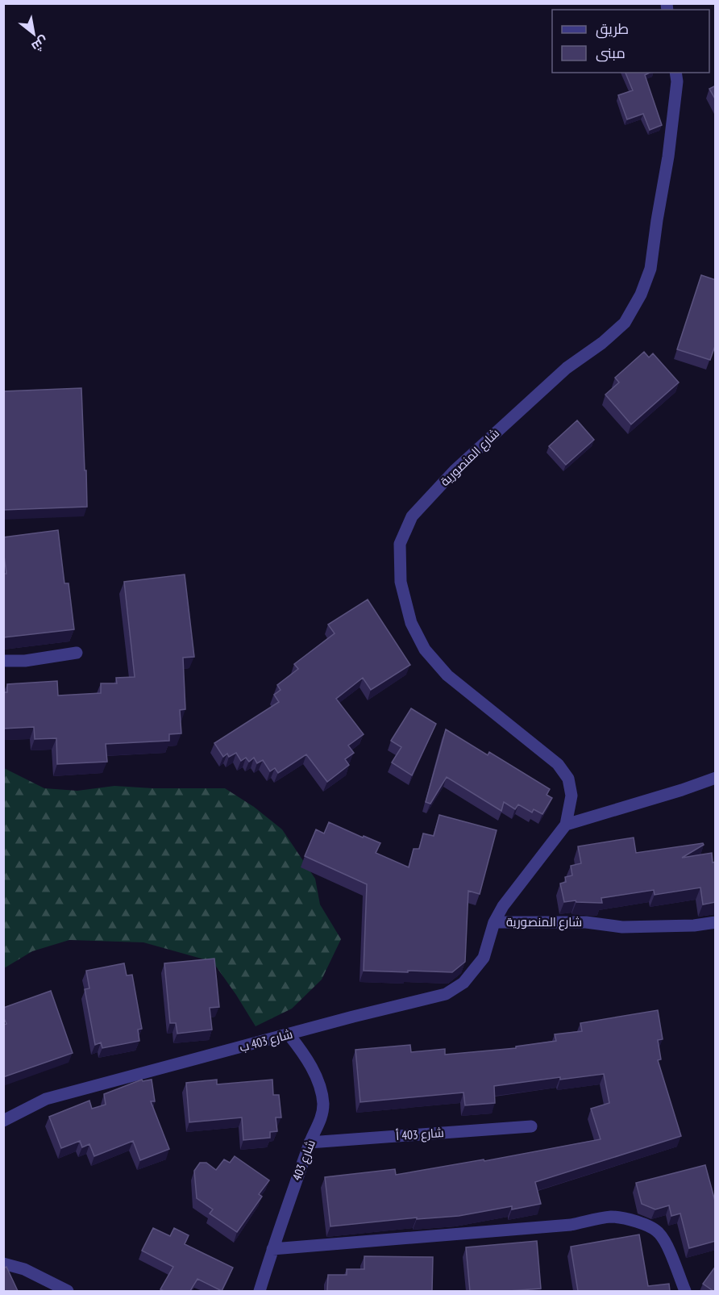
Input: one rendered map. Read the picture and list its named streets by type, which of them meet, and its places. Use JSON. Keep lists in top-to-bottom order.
{
  "streets": {
    "street": [
      "شارع المنصورية",
      "شارع 403 ب",
      "شارع 403 أ",
      "شارع 403"
    ]
  },
  "crossings": [
    ["شارع المنصورية", "شارع 403 ب"],
    ["شارع 403 ب", "شارع 403"],
    ["شارع 403 أ", "شارع 403"]
  ],
  "legend": ["طريق", "مبنى"],
  "north": "bottom right"
}
